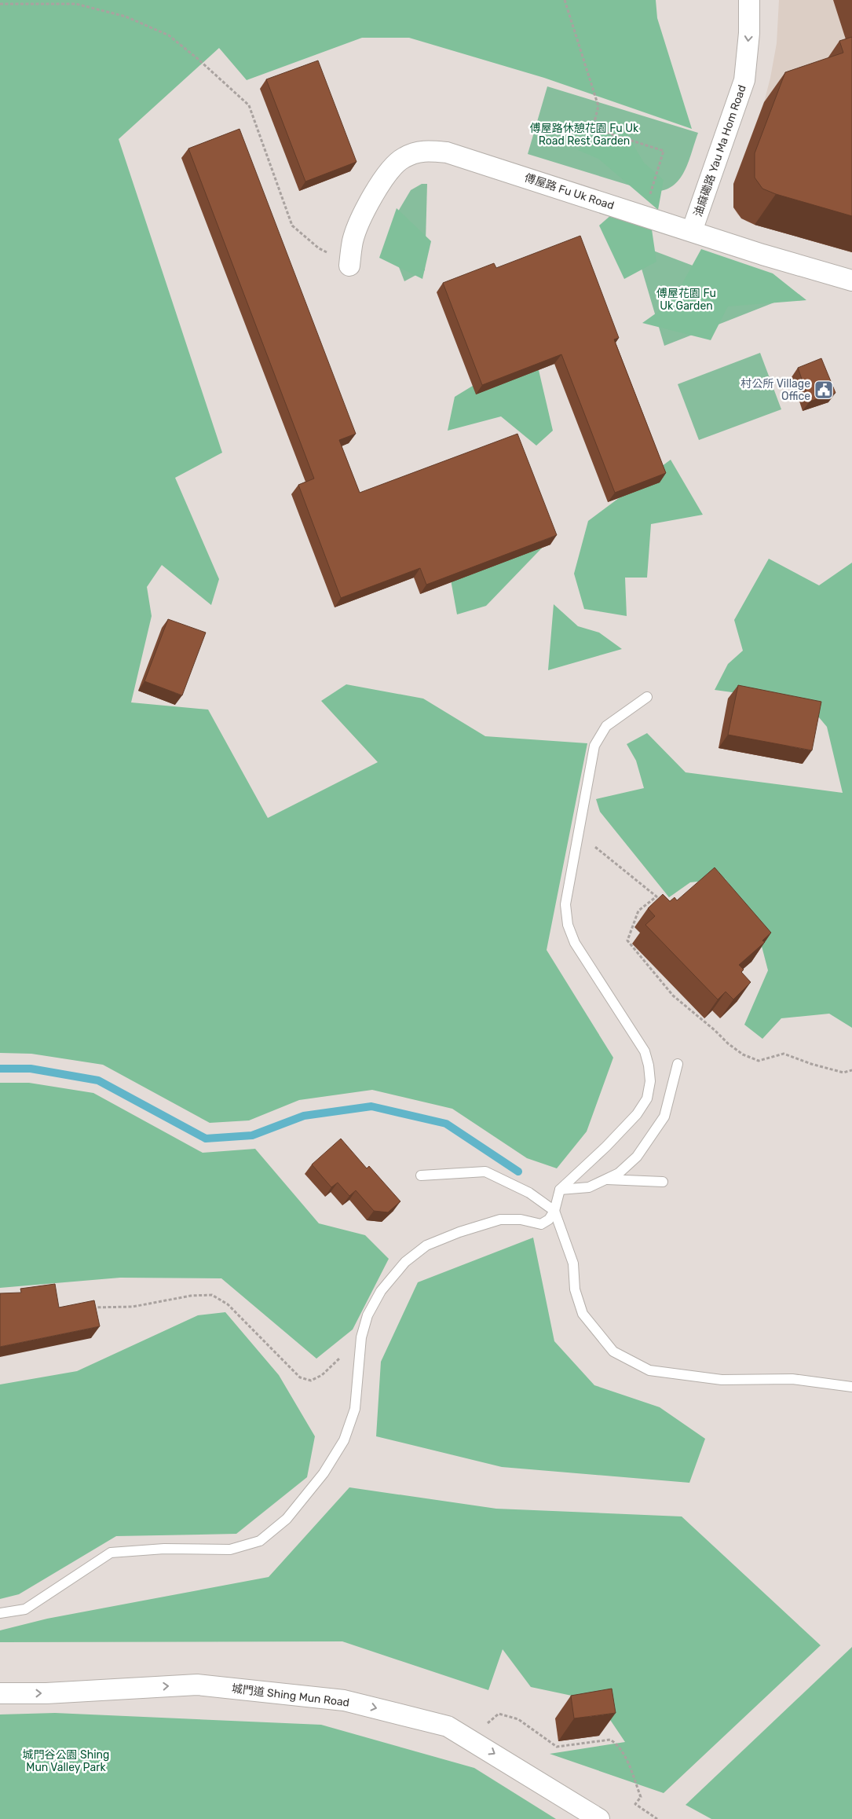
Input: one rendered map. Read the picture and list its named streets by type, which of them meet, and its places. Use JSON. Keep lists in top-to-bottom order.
{
  "streets": {
    "street": ["油麻磡路 Yau Ma Hom Road", "傅屋路 Fu Uk Road", "城門道 Shing Mun Road"]
  },
  "crossings": [
    ["油麻磡路 Yau Ma Hom Road", "傅屋路 Fu Uk Road"]
  ],
  "one_way": ["油麻磡路 Yau Ma Hom Road", "城門道 Shing Mun Road"],
  "parks": ["傅屋路休憩花園 Fu Uk Road Rest Garden", "傅屋花園 Fu Uk Garden", "城門谷公園 Shing Mun Valley Park"],
  "places": {
    "public building": ["村公所 Village Office"]
  }
}
